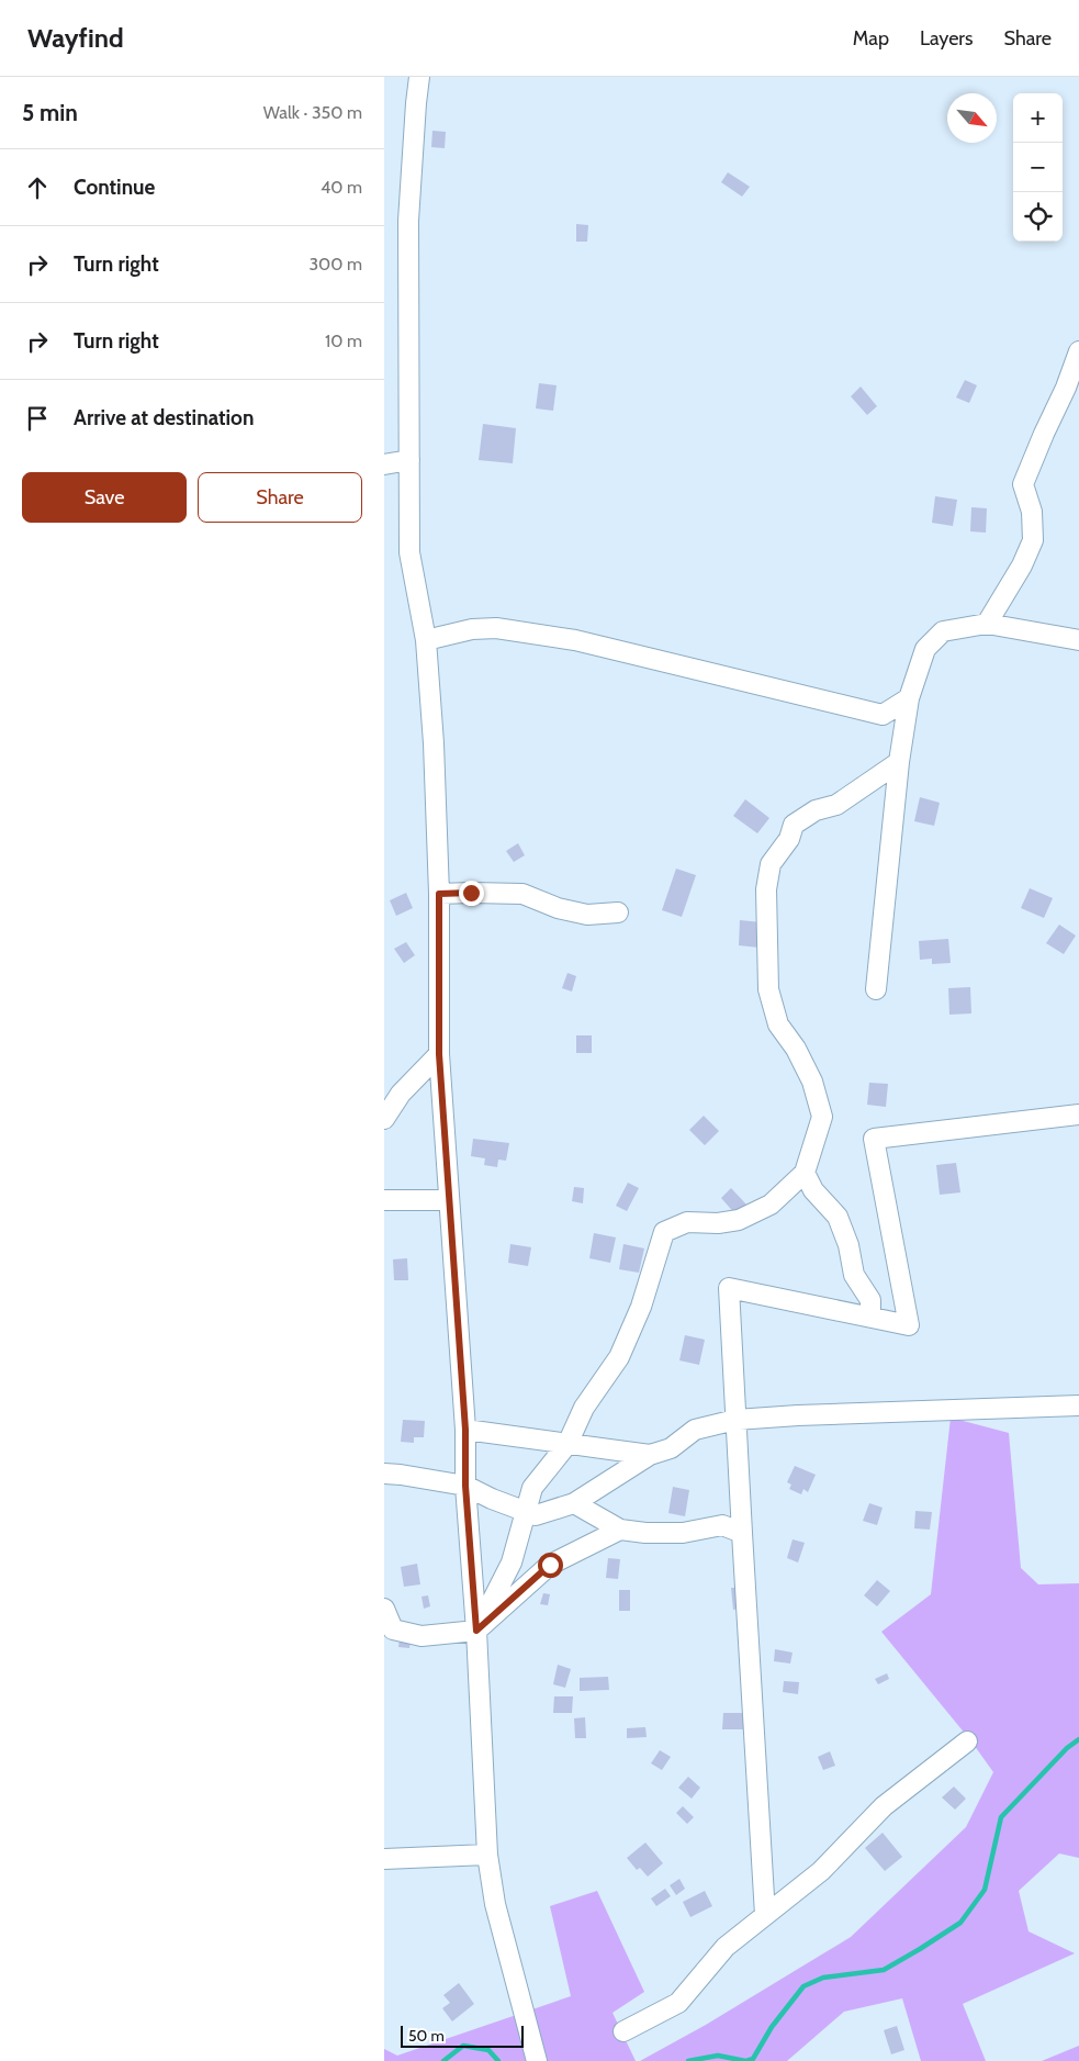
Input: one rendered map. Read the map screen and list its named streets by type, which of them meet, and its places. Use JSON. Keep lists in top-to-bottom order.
{
  "scale_bar": "50 m",
  "north": "bottom right",
  "page": {
    "header": "Wayfind",
    "nav": ["Map", "Layers", "Share"],
    "heading": ["5 min", "Walk · 350 m"],
    "map_buttons": ["+", "−"],
    "list": [
      ["Continue", "40 m"],
      ["Turn right", "300 m"],
      ["Turn right", "10 m"],
      "Arrive at destination"
    ],
    "buttons": ["Save", "Share"],
    "scale": "50 m"
  }
}
